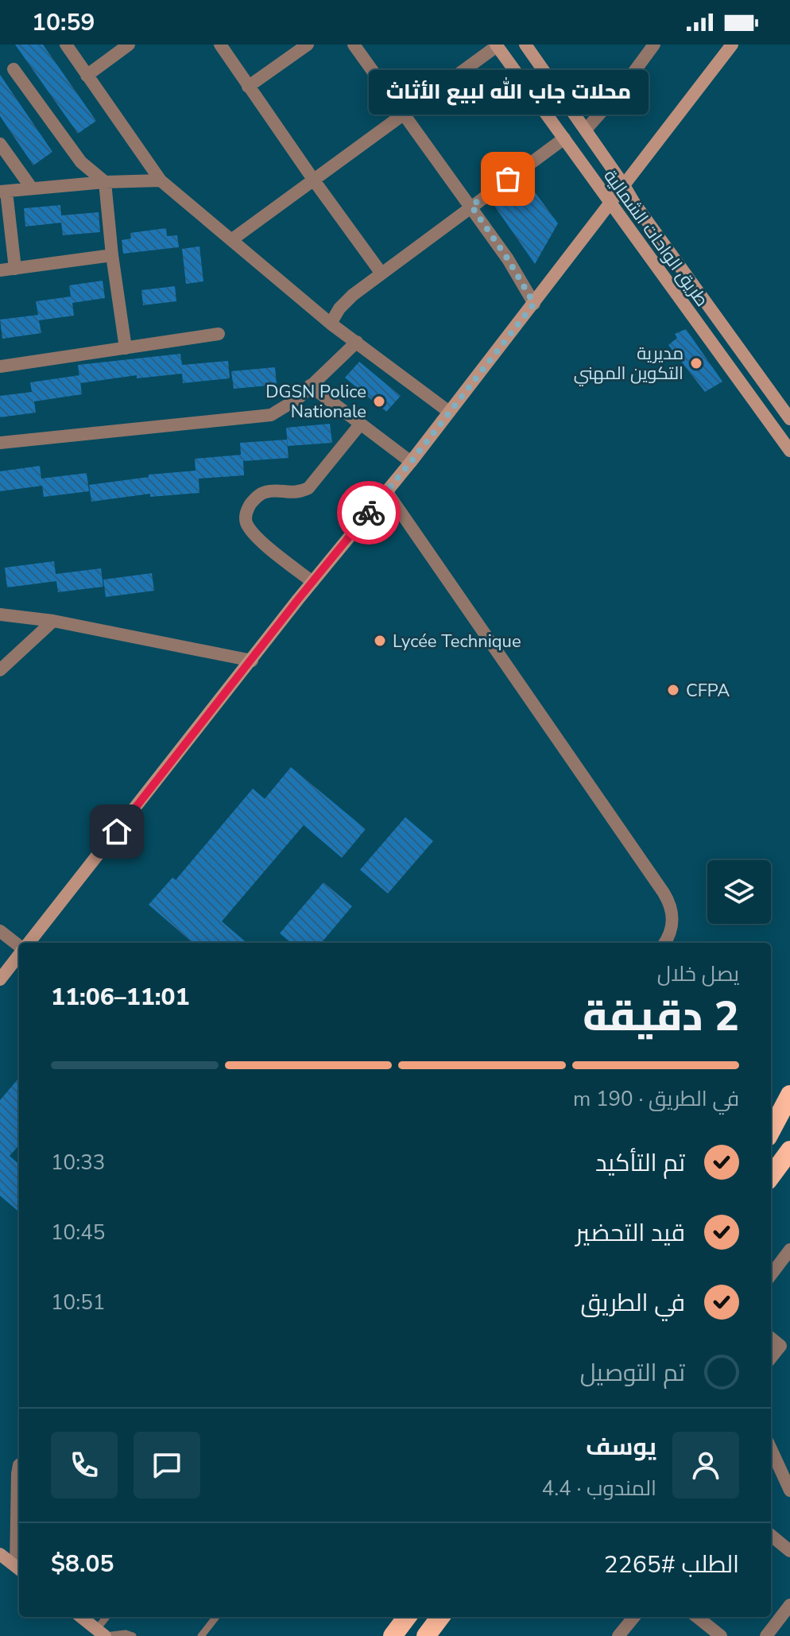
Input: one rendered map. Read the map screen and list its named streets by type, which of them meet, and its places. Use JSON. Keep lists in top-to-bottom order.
{
  "streets": {
    "street": ["طريق الواحات الشمالية"]
  },
  "places": [
    "محلات جاب الله لبيع الأثاث",
    "مديرية التكوين المهني",
    "DGSN Police Nationale",
    "Lycée Technique",
    "CFPA"
  ],
  "page": {
    "status": "10:59",
    "bubble": "محلات جاب الله لبيع الأثاث",
    "heading": ["2 دقيقة", "يصل خلال", "11:01–11:06"],
    "panel": [
      "يوسف",
      "المندوب · 4.4",
      "الطلب #2265",
      "$8.05"
    ],
    "bar": "في الطريق · 190 m",
    "list": [
      ["تم التأكيد", "10:33"],
      ["قيد التحضير", "10:45"],
      ["في الطريق", "10:51"],
      "تم التوصيل"
    ]
  }
}
